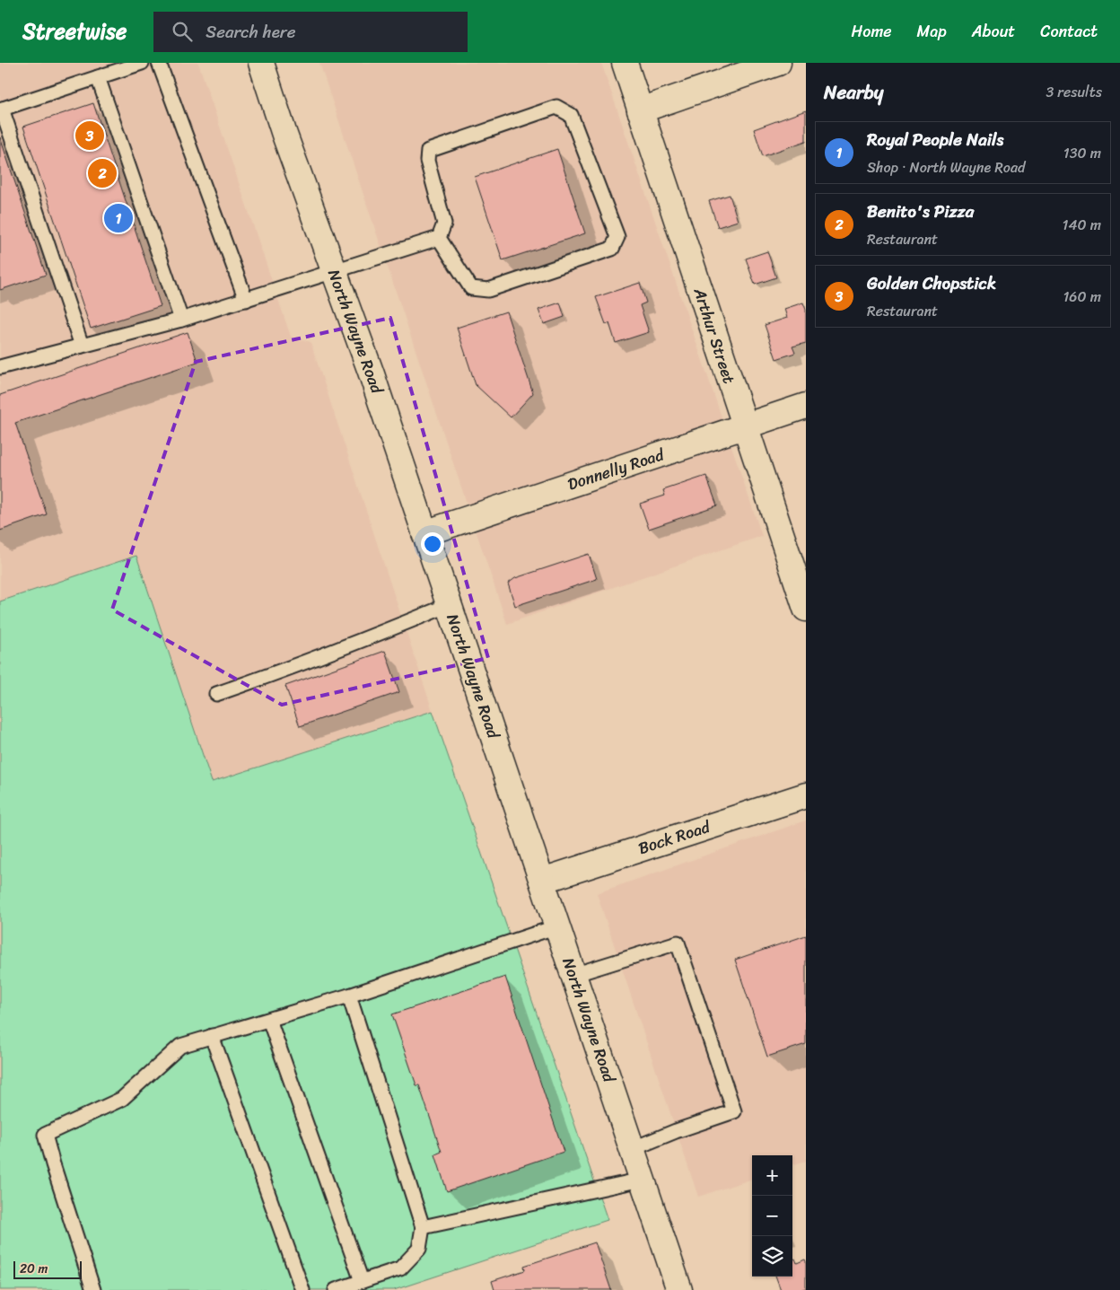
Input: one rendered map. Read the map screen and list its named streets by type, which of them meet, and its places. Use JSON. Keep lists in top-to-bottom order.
{
  "streets": {
    "street": [
      "North Wayne Road",
      "Arthur Street",
      "Donnelly Road",
      "Bock Road"
    ]
  },
  "crossings": [
    ["North Wayne Road", "Donnelly Road"],
    ["North Wayne Road", "Bock Road"],
    ["Arthur Street", "Donnelly Road"]
  ],
  "scale_bar": "20 m",
  "page": {
    "header": "Streetwise",
    "search": "Search here",
    "nav": [
      "Home",
      "Map",
      "About",
      "Contact"
    ],
    "heading": ["Nearby", "3 results"],
    "pins": ["3", "2", "1"],
    "list": [
      {
        "mark": "1",
        "name": "Royal People Nails",
        "note": "Shop · North Wayne Road",
        "value": "130 m"
      },
      {
        "mark": "2",
        "name": "Benito's Pizza",
        "note": "Restaurant",
        "value": "140 m"
      },
      {
        "mark": "3",
        "name": "Golden Chopstick",
        "note": "Restaurant",
        "value": "160 m"
      }
    ],
    "map_buttons": ["+", "−"],
    "scale": "20 m"
  }
}
